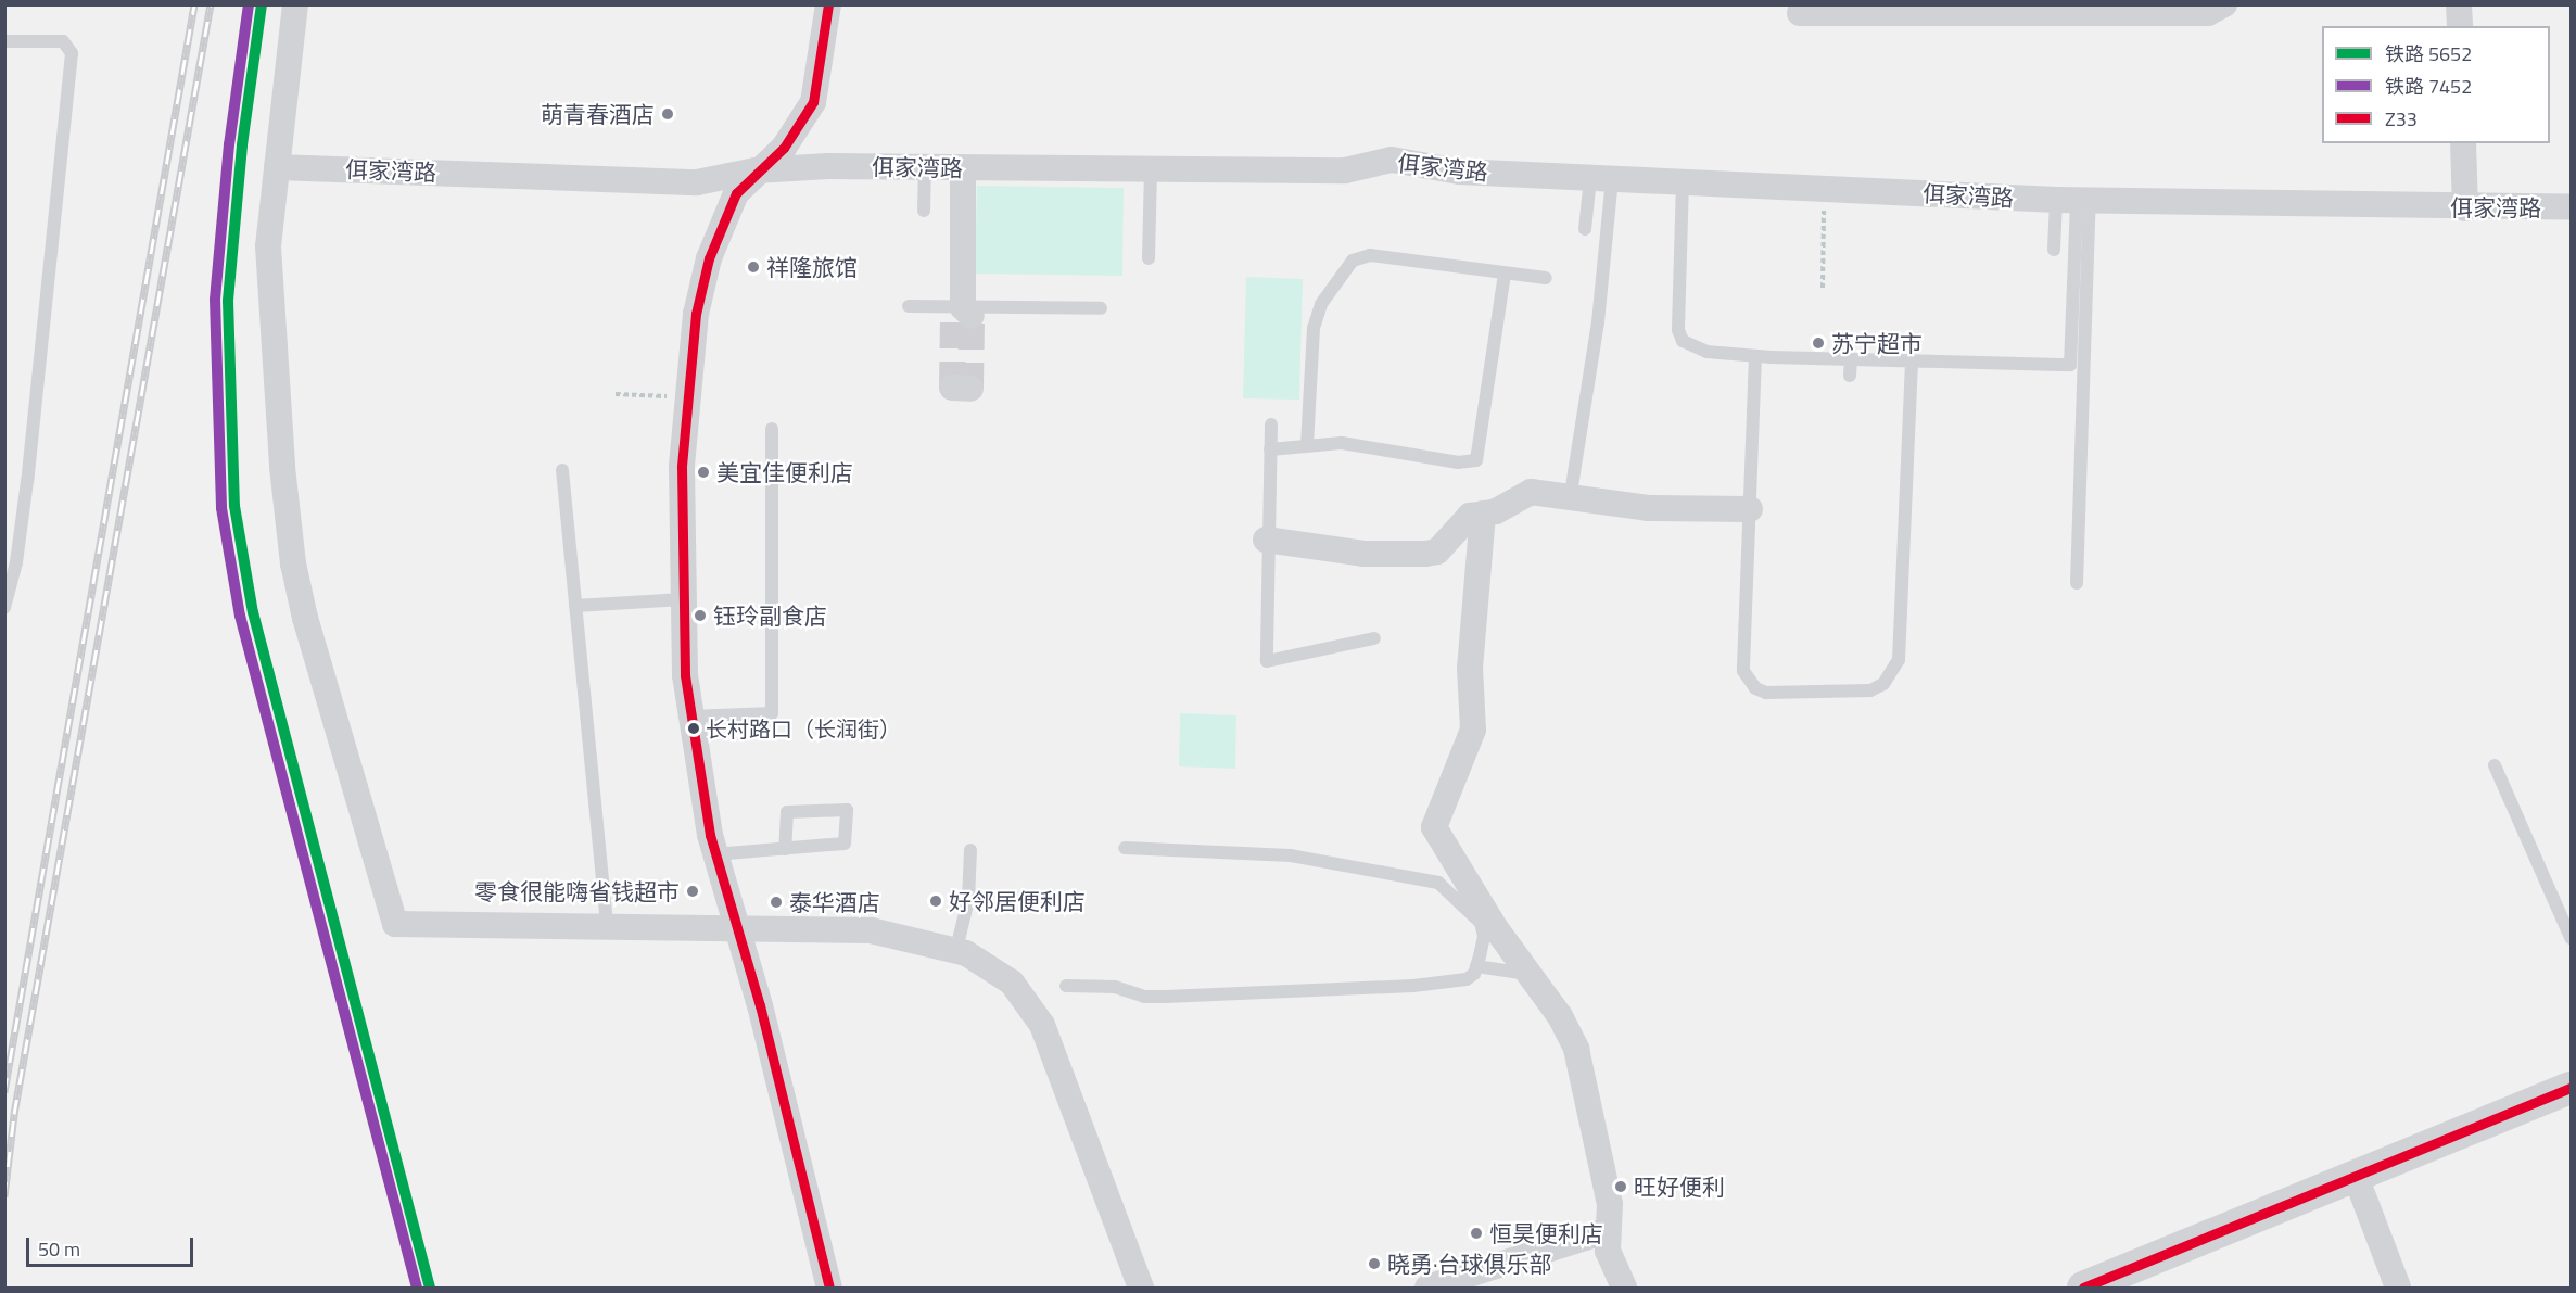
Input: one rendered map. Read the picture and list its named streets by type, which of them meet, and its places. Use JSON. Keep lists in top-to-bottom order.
{
  "streets": {
    "street": ["佴家湾路"]
  },
  "places": [
    "萌青春酒店",
    "祥隆旅馆",
    "苏宁超市",
    "美宜佳便利店",
    "钰玲副食店",
    "长村路口（长润街）",
    "零食很能嗨省钱超市",
    "好邻居便利店",
    "泰华酒店",
    "旺好便利",
    "恒昊便利店",
    "晓勇·台球俱乐部"
  ],
  "lines": ["rail line 5652", "rail line 7452", "transit line Z33"],
  "legend": ["铁路 5652", "铁路 7452", "Z33"],
  "scale_bar": "50 m"
}
